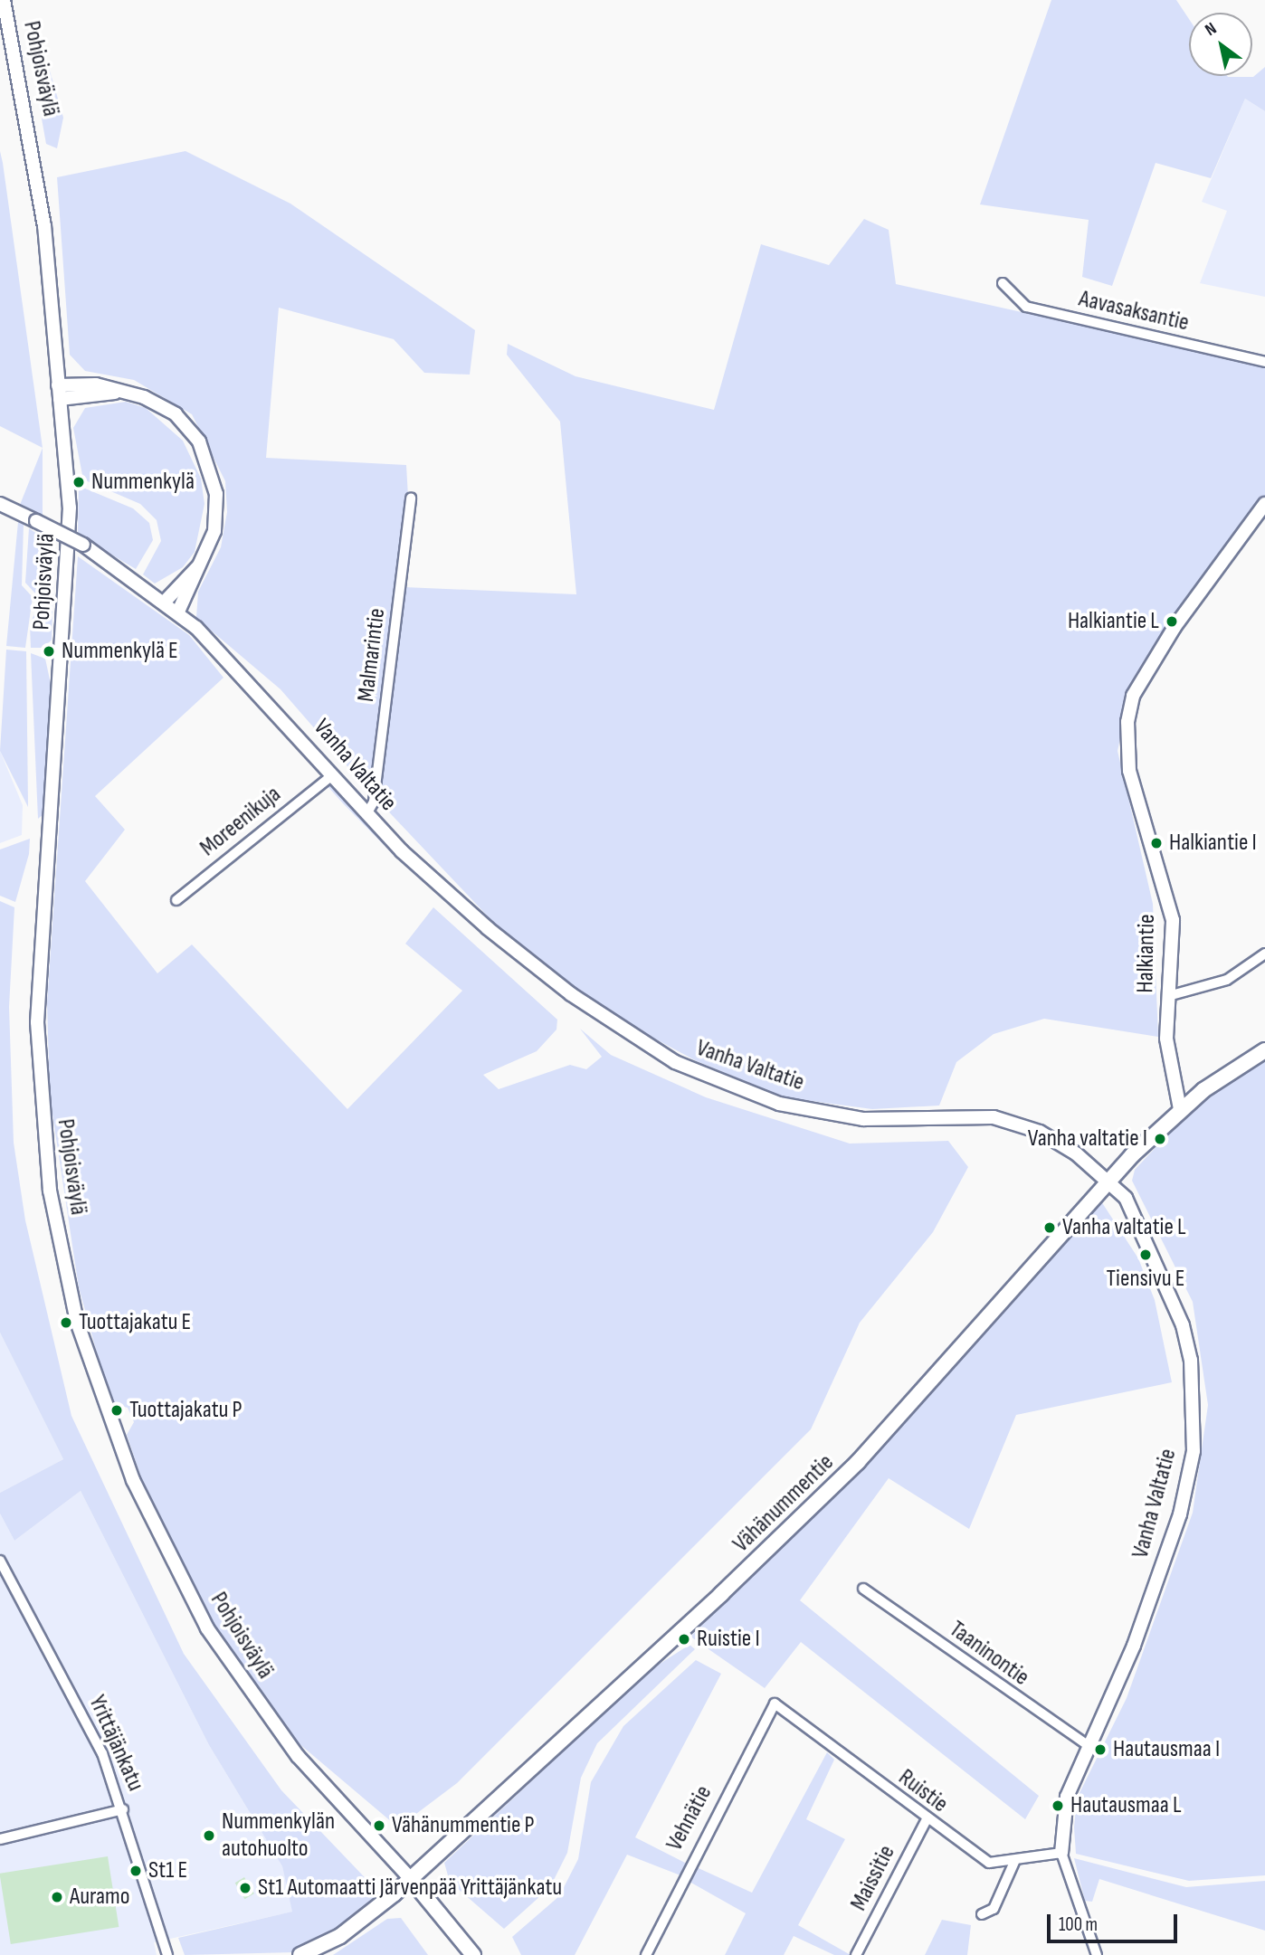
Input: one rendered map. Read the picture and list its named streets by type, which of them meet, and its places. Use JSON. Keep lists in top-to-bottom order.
{
  "streets": {
    "main road": ["Pohjoisväylä", "Vähänummentie"],
    "street": [
      "Aavasaksantie",
      "Malmarintie",
      "Vanha Valtatie",
      "Moreenikuja",
      "Halkiantie",
      "Taaninontie",
      "Yrittäjänkatu",
      "Ruistie",
      "Vehnätie",
      "Maissitie"
    ]
  },
  "crossings": [
    ["Pohjoisväylä", "Vähänummentie"],
    ["Malmarintie", "Vanha Valtatie"],
    ["Vanha Valtatie", "Moreenikuja"],
    ["Vanha Valtatie", "Vähänummentie"],
    ["Vanha Valtatie", "Taaninontie"],
    ["Vanha Valtatie", "Ruistie"],
    ["Halkiantie", "Vähänummentie"],
    ["Ruistie", "Vehnätie"],
    ["Ruistie", "Maissitie"]
  ],
  "places": [
    "Nummenkylä",
    "Halkiantie L",
    "Nummenkylä E",
    "Halkiantie I",
    "Vanha valtatie I",
    "Vanha valtatie L",
    "Tiensivu E",
    "Tuottajakatu E",
    "Tuottajakatu P",
    "Ruistie I",
    "Hautausmaa I",
    "Hautausmaa L",
    "Vähänummentie P",
    "Nummenkylän autohuolto",
    "St1 E",
    "St1 Automaatti Järvenpää Yrittäjänkatu",
    "Auramo"
  ],
  "scale_bar": "100 m",
  "north": "top left"
}
